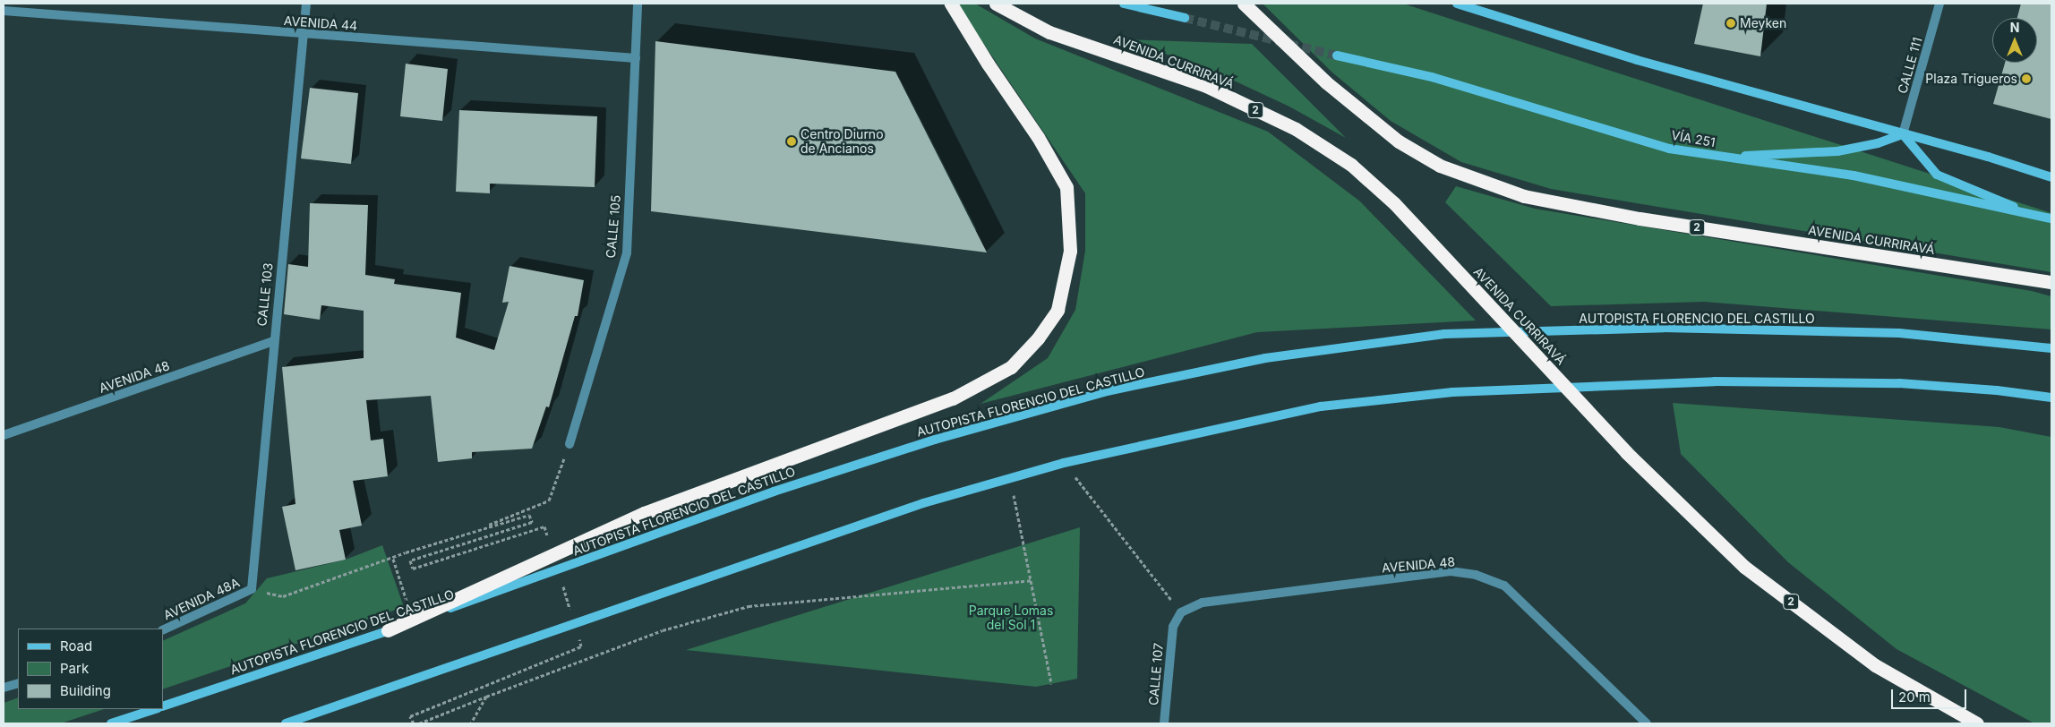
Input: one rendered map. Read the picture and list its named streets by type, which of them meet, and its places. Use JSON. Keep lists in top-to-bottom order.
{
  "streets": {
    "highway": ["AVENIDA CURRIRAVÁ", "2"],
    "main road": ["VÍA 251", "AUTOPISTA FLORENCIO DEL CASTILLO"],
    "street": [
      "AVENIDA 44",
      "CALLE 111",
      "CALLE 105",
      "CALLE 103",
      "AVENIDA 48",
      "AVENIDA 48A",
      "CALLE 107"
    ]
  },
  "crossings": [
    ["AVENIDA 44", "CALLE 105"],
    ["AVENIDA 44", "CALLE 103"],
    ["CALLE 103", "AVENIDA 48"],
    ["CALLE 103", "AVENIDA 48A"],
    ["AVENIDA 48", "CALLE 107"]
  ],
  "parks": ["Parque Lomas del Sol 1"],
  "places": ["Meyken", "Plaza Trigueros", "Centro Diurno de Ancianos"],
  "legend": ["Road", "Park", "Building"],
  "scale_bar": "20 m",
  "north": "top"
}
